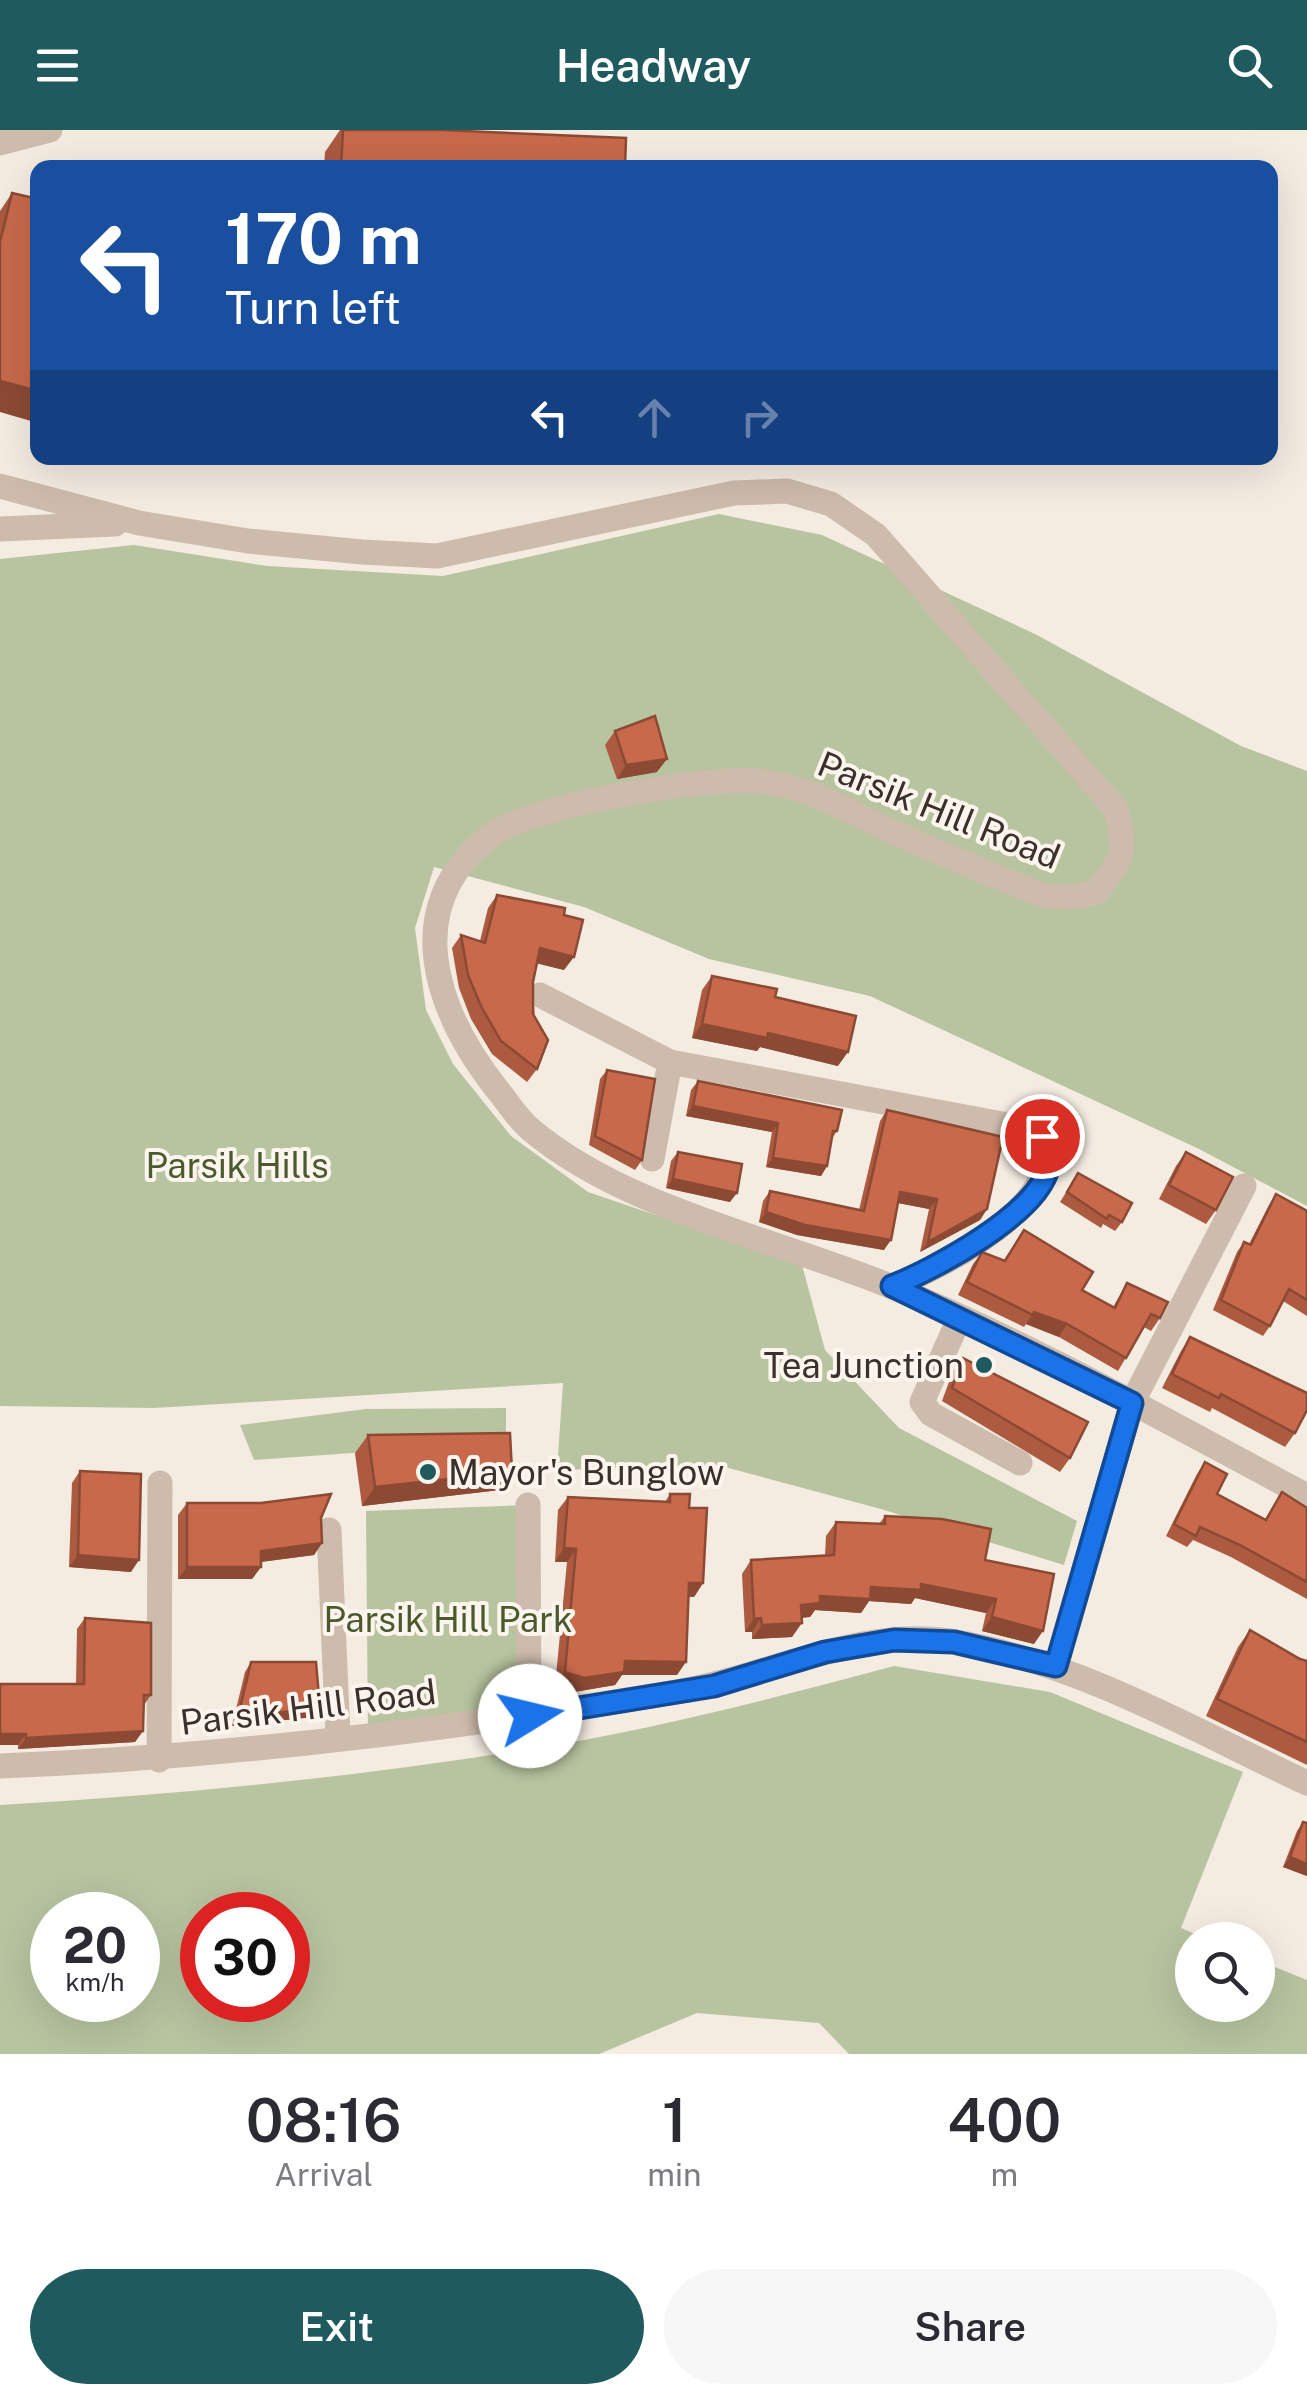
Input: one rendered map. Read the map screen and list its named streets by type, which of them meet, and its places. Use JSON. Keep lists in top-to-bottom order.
{
  "streets": {
    "street": ["Parsik Hill Road"]
  },
  "parks": ["Parsik Hills", "Parsik Hill Park"],
  "places": ["Tea Junction", "Mayor's Bunglow"],
  "page": {
    "header": "Headway",
    "turn": ["170 m", "Turn left"],
    "speed": "20 km/h",
    "limit": "30",
    "eta": [
      "08:16",
      "Arrival",
      "1",
      "min",
      "400",
      "m"
    ],
    "buttons": ["Exit", "Share"]
  }
}
